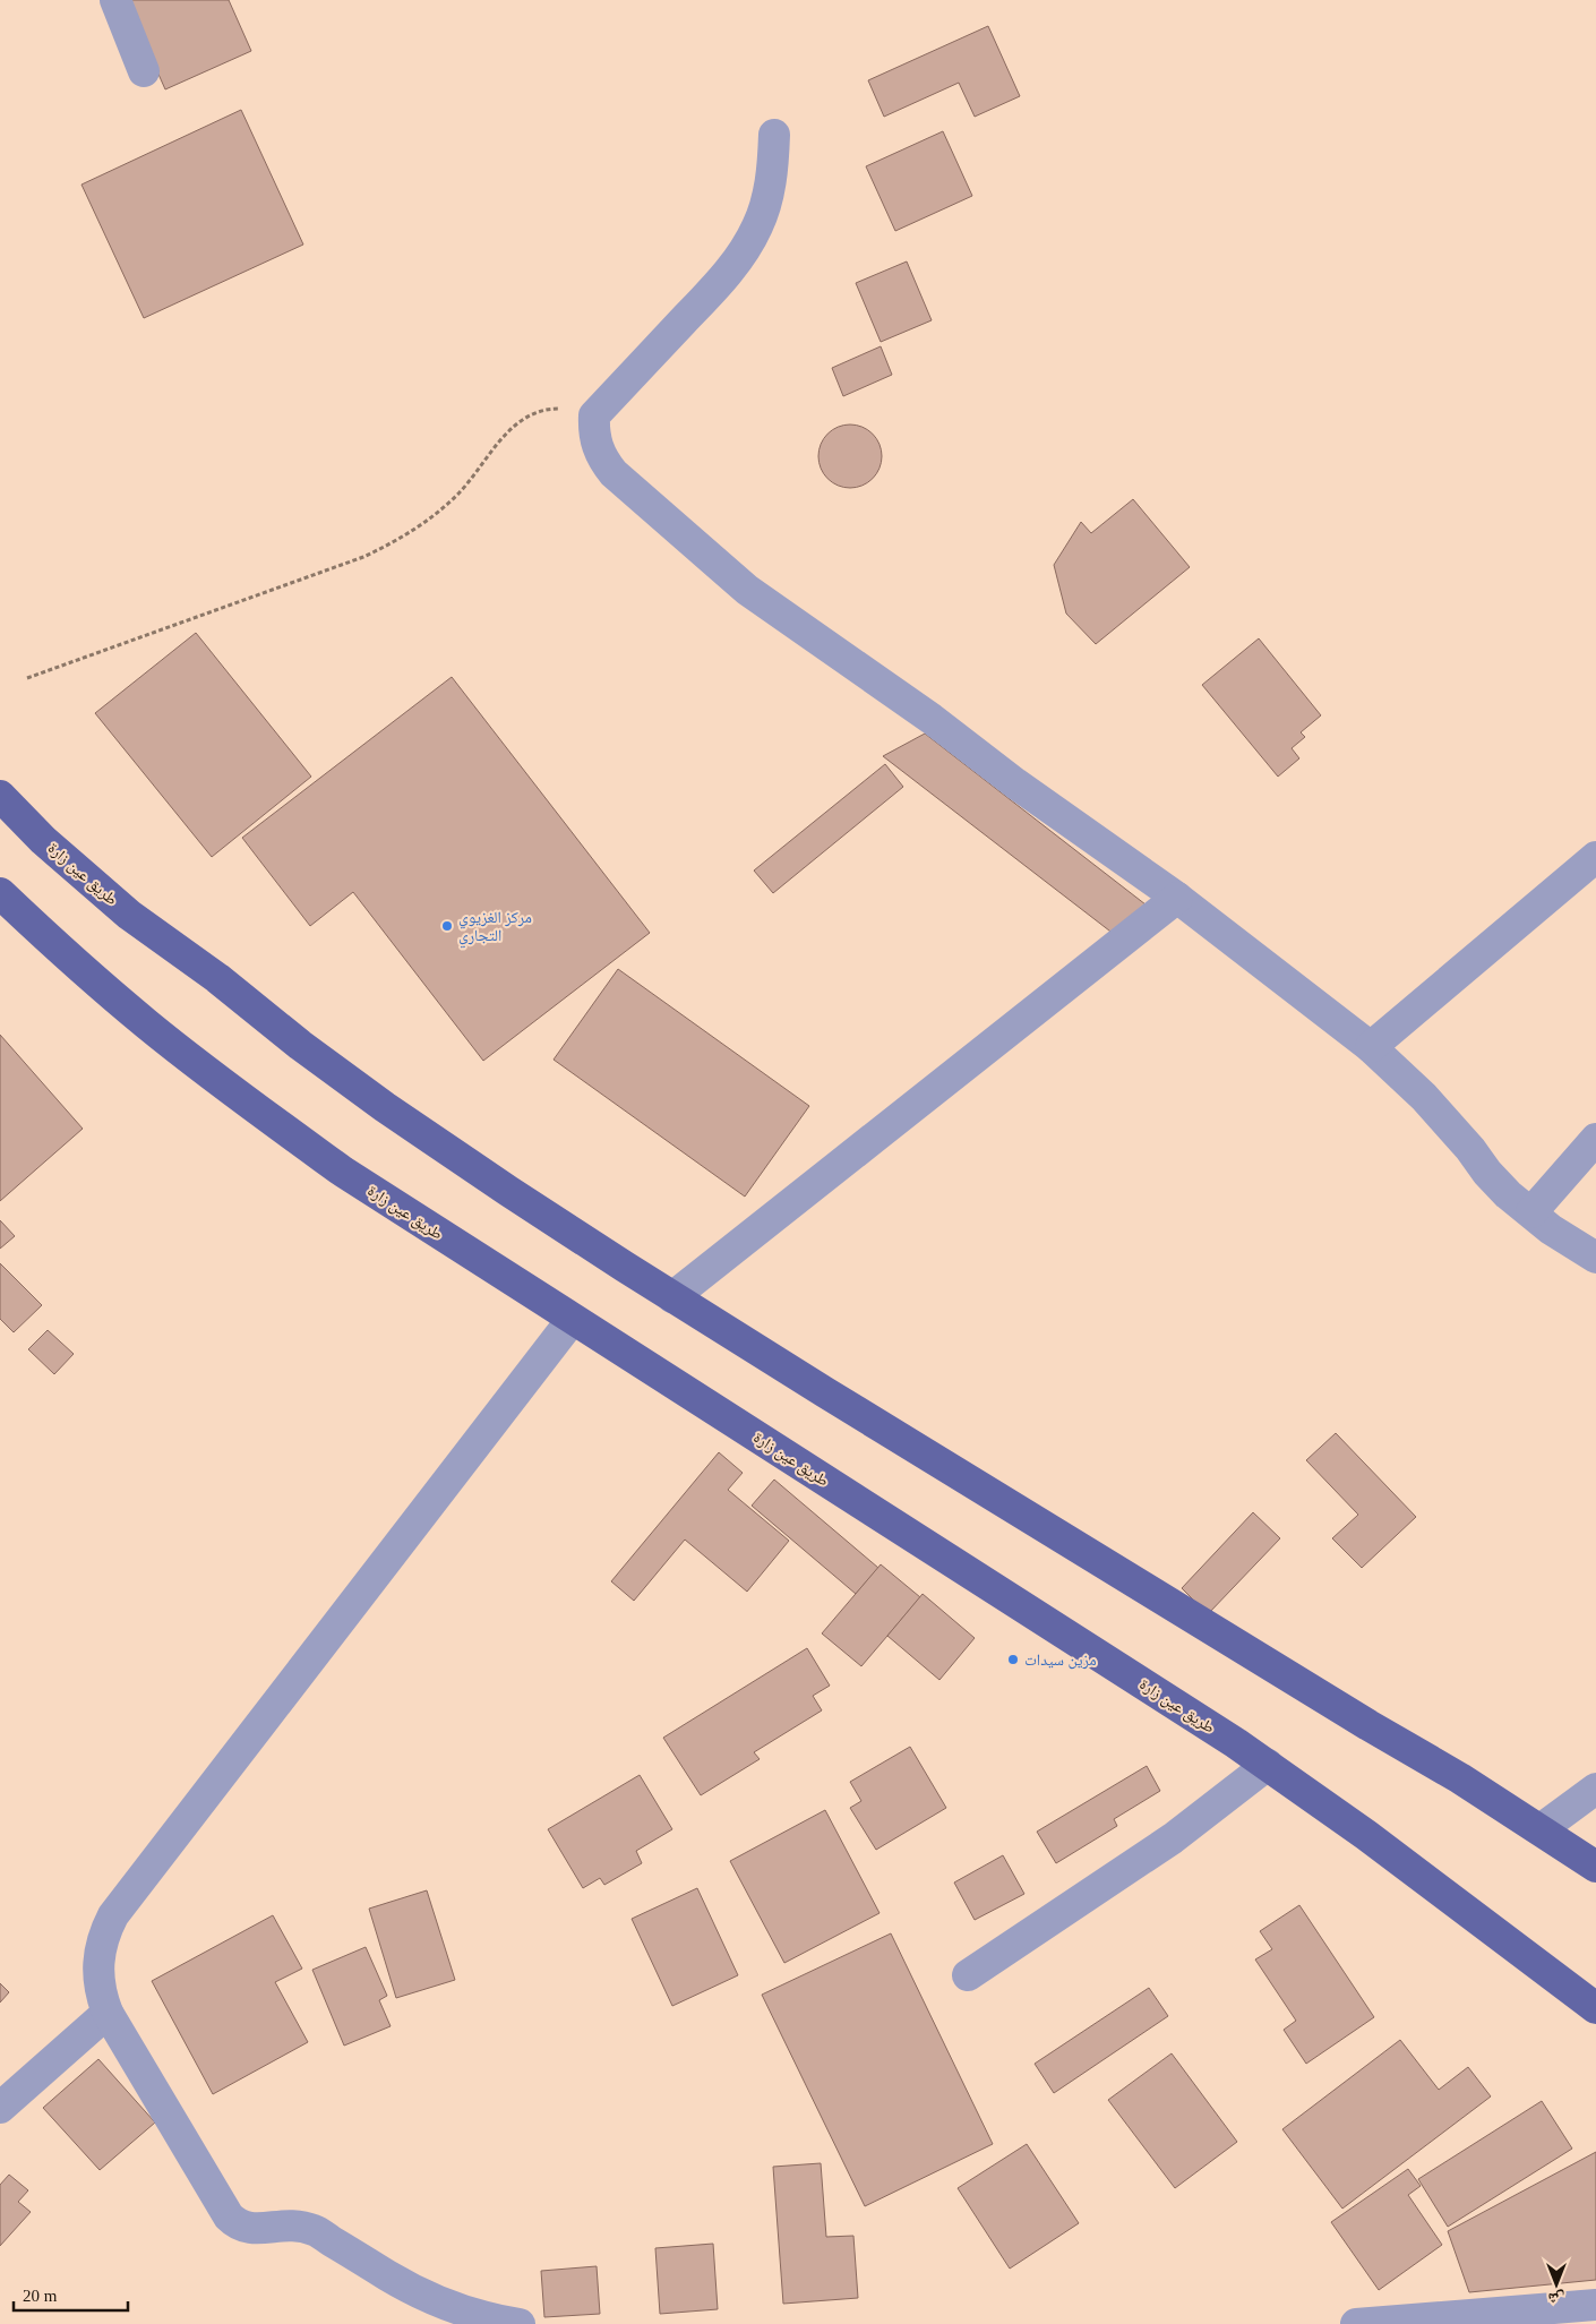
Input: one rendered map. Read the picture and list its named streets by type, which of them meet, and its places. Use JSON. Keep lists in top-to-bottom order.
{
  "streets": {
    "main road": ["طريق عين زارة"]
  },
  "places": ["مركز الغزيوي التجاري", "مزين سيدات"],
  "scale_bar": "20 m",
  "north": "bottom"
}
